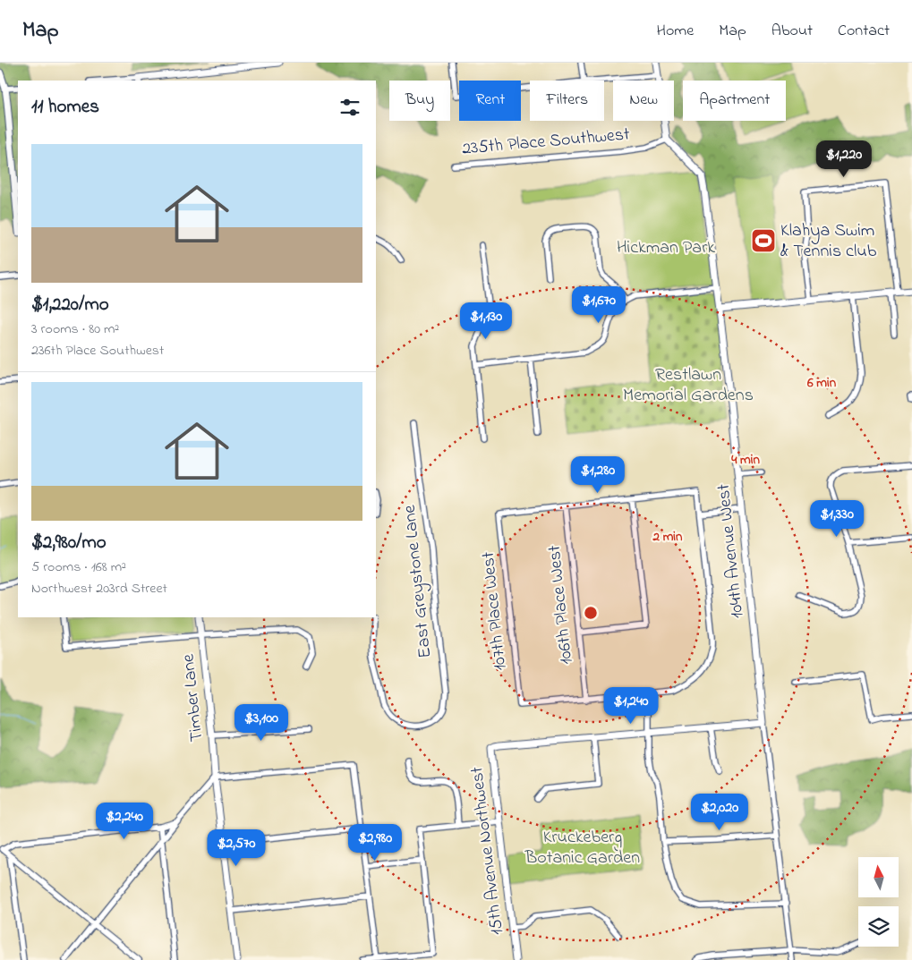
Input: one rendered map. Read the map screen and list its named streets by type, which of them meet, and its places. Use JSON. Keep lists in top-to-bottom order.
{
  "streets": {
    "street": [
      "235th Place Southwest",
      "104th Avenue West",
      "East Greystone Lane",
      "106th Place West",
      "107th Place West",
      "Timber Lane",
      "15th Avenue Northwest"
    ]
  },
  "crossings": [
    ["235th Place Southwest", "104th Avenue West"],
    ["106th Place West", "107th Place West"]
  ],
  "parks": ["Hickman Park", "Restlawn Memorial Gardens", "Kruckeberg Botanic Garden"],
  "places": {
    "sports": ["Klahya Swim & Tennis club"]
  },
  "north": "top",
  "page": {
    "header": "Map",
    "nav": [
      "Home",
      "Map",
      "About",
      "Contact"
    ],
    "chip": [
      "Buy",
      "Rent",
      "Filters",
      "New",
      "Apartment"
    ],
    "heading": "11 homes",
    "list": [
      {
        "name": "$1,220/mo",
        "note": "3 rooms · 80 m² · 236th Place Southwest"
      },
      {
        "name": "$2,980/mo",
        "note": "5 rooms · 168 m² · Northwest 203rd Street"
      }
    ],
    "price": [
      "$1,220",
      "$1,670",
      "$1,130",
      "$1,280",
      "$1,330",
      "$1,240",
      "$3,100",
      "$2,020",
      "$2,240",
      "$2,980",
      "$2,570"
    ]
  },
  "rings": ["6 min", "4 min", "2 min"]
}
